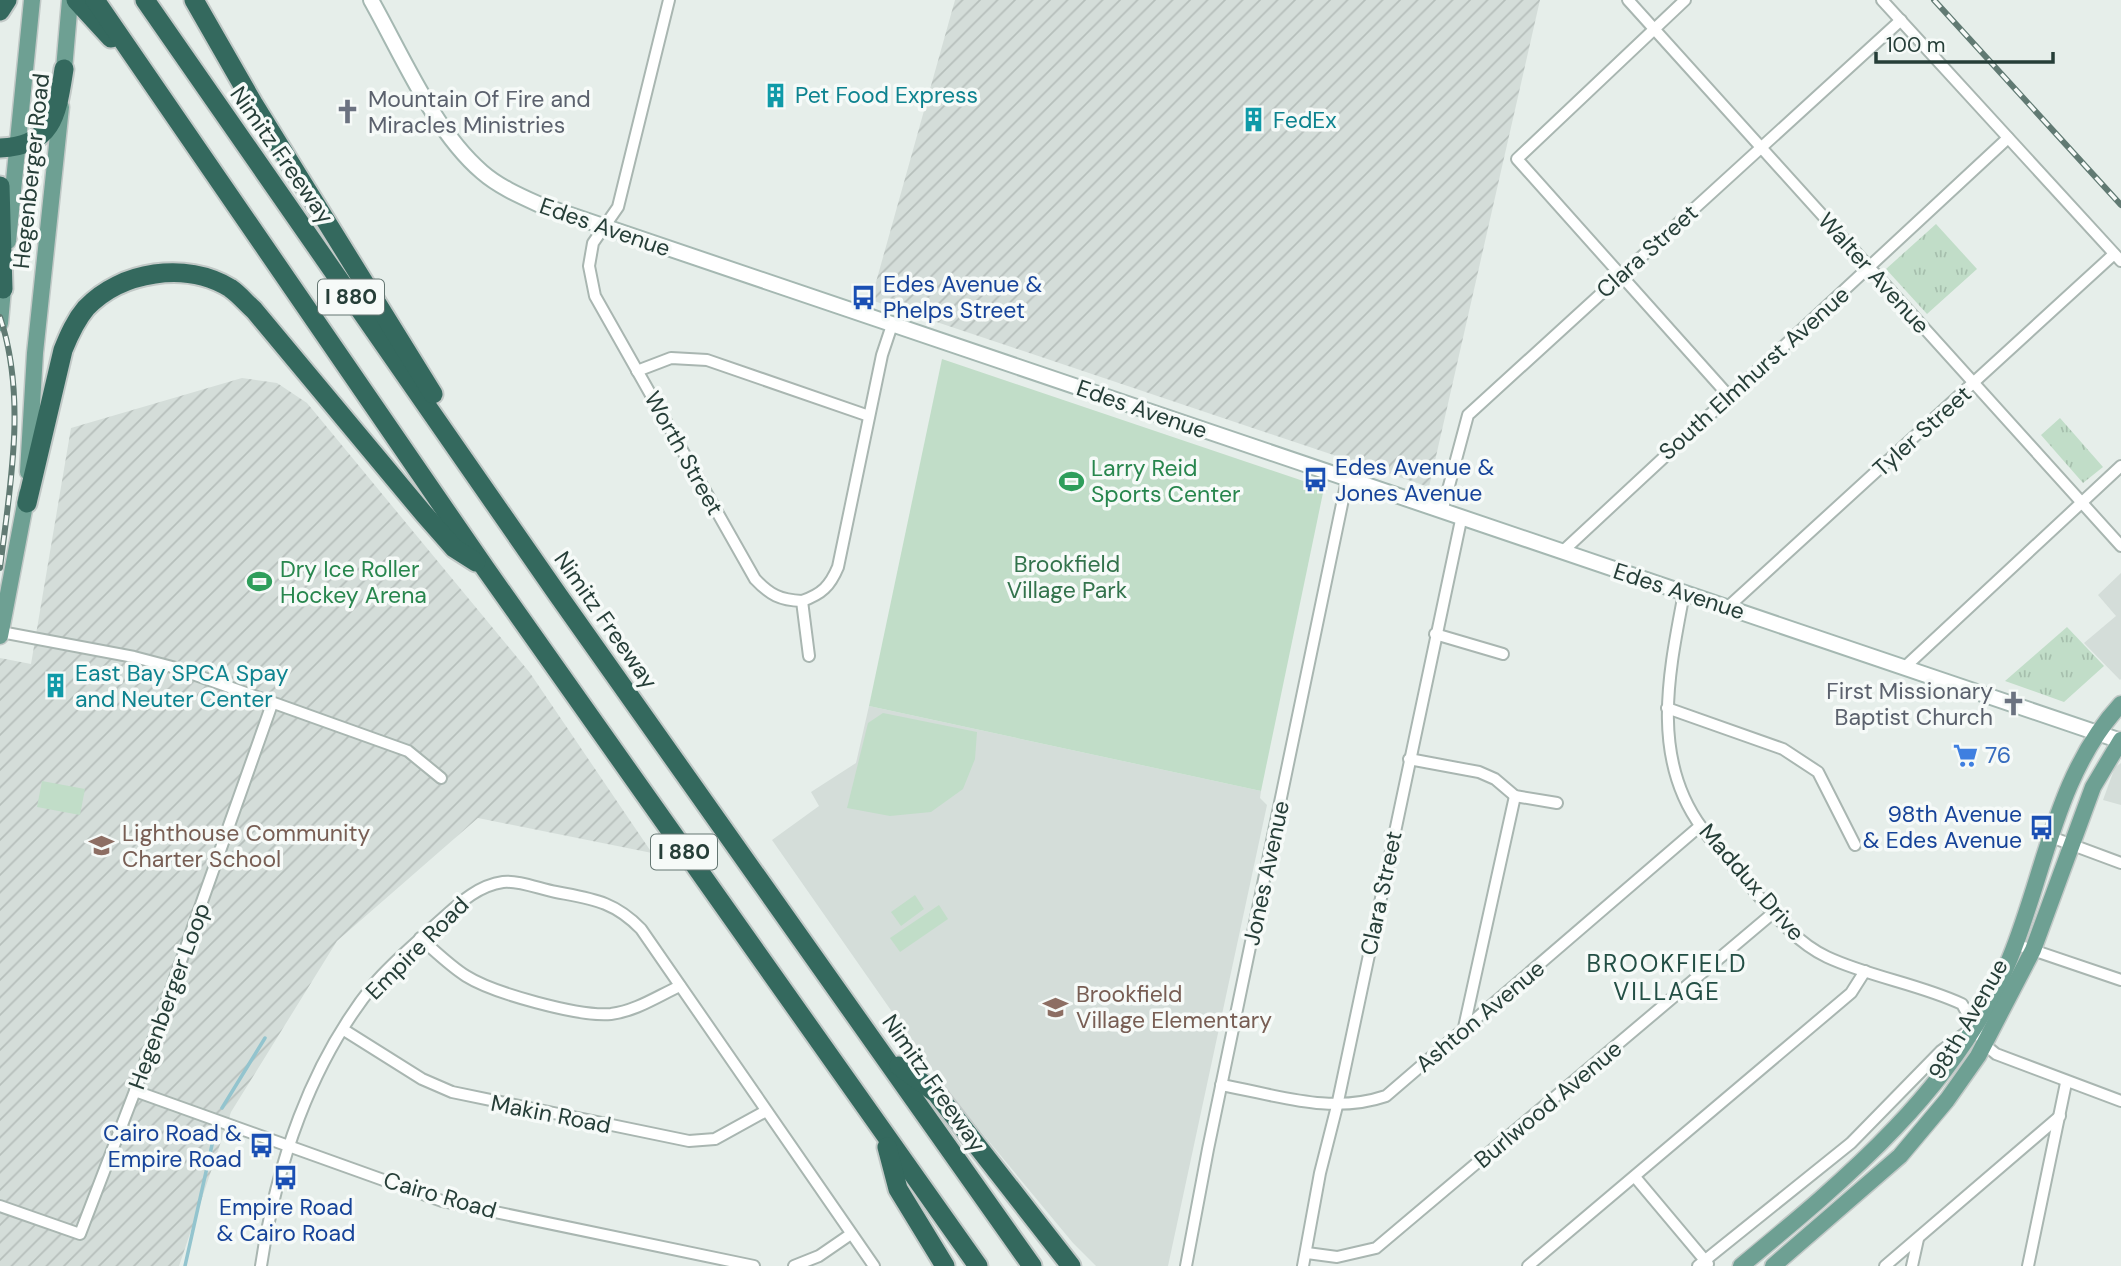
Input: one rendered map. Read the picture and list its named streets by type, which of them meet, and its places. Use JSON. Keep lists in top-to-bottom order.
{
  "streets": {
    "highway": ["Nimitz Freeway", "I 880"],
    "main road": ["Hegenberger Road", "98th Avenue"],
    "street": [
      "Edes Avenue",
      "Clara Street",
      "Walter Avenue",
      "South Elmhurst Avenue",
      "Tyler Street",
      "Worth Street",
      "Jones Avenue",
      "Maddux Drive",
      "Empire Road",
      "Hegenberger Loop",
      "Ashton Avenue",
      "Burlwood Avenue",
      "Makin Road",
      "Cairo Road"
    ]
  },
  "crossings": [
    ["Edes Avenue", "Clara Street"],
    ["Edes Avenue", "South Elmhurst Avenue"],
    ["Edes Avenue", "Tyler Street"],
    ["Edes Avenue", "Worth Street"],
    ["Edes Avenue", "Jones Avenue"],
    ["Edes Avenue", "Maddux Drive"],
    ["Edes Avenue", "98th Avenue"],
    ["Clara Street", "Walter Avenue"],
    ["Clara Street", "Ashton Avenue"],
    ["Clara Street", "Burlwood Avenue"],
    ["Walter Avenue", "South Elmhurst Avenue"],
    ["Walter Avenue", "Tyler Street"],
    ["Jones Avenue", "Ashton Avenue"],
    ["Maddux Drive", "Ashton Avenue"],
    ["Maddux Drive", "98th Avenue"],
    ["Maddux Drive", "Burlwood Avenue"],
    ["Empire Road", "Makin Road"],
    ["Empire Road", "Cairo Road"],
    ["Hegenberger Loop", "Cairo Road"]
  ],
  "districts": ["BROOKFIELD VILLAGE"],
  "parks": ["Brookfield Village Park"],
  "places": {
    "building": ["Pet Food Express", "FedEx", "East Bay SPCA Spay and Neuter Center"],
    "church": ["Mountain Of Fire and Miracles Ministries", "First Missionary Baptist Church"],
    "bus stop": [
      "Edes Avenue & Phelps Street",
      "Edes Avenue & Jones Avenue",
      "98th Avenue & Edes Avenue",
      "Cairo Road & Empire Road",
      "Empire Road & Cairo Road"
    ],
    "sports": ["Larry Reid Sports Center", "Dry Ice Roller Hockey Arena"],
    "supermarket": ["76"],
    "school or university": ["Lighthouse Community Charter School", "Brookfield Village Elementary"]
  },
  "scale_bar": "100 m"
}
